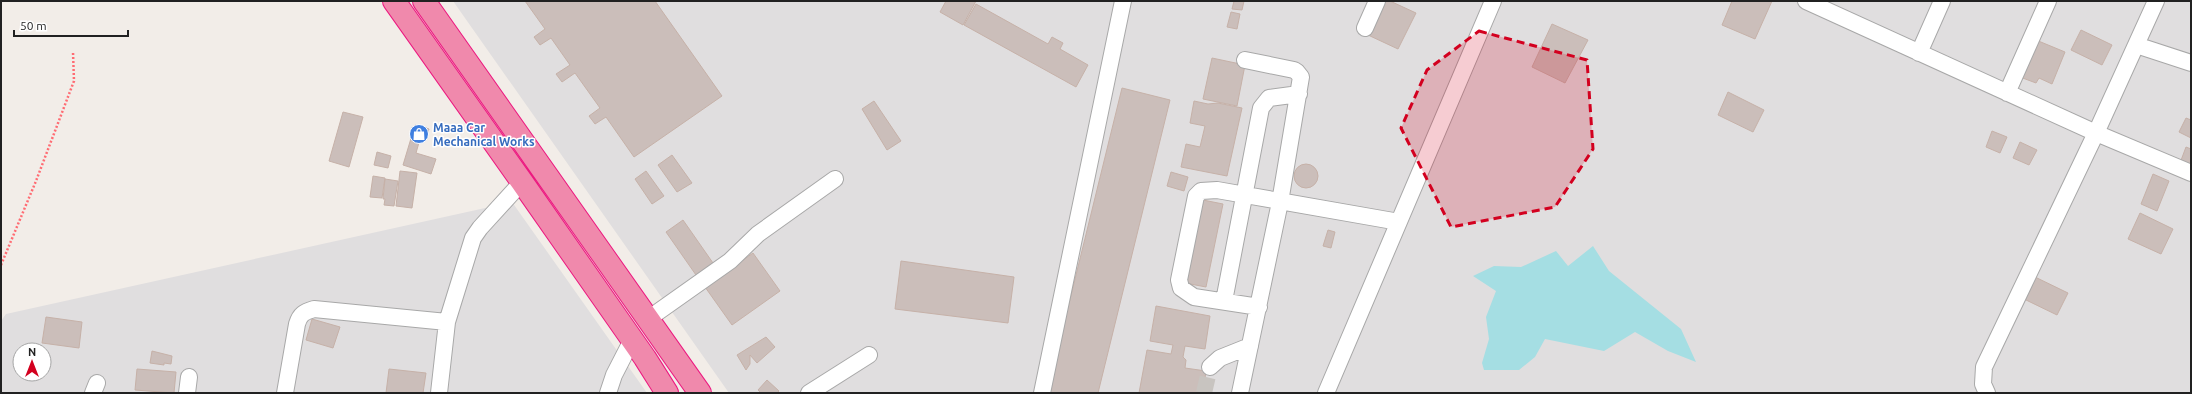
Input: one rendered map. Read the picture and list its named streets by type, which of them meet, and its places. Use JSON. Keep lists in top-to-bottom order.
{
  "places": {
    "shop": ["Maaa Car Mechanical Works"]
  },
  "scale_bar": "50 m",
  "north": "top"
}
